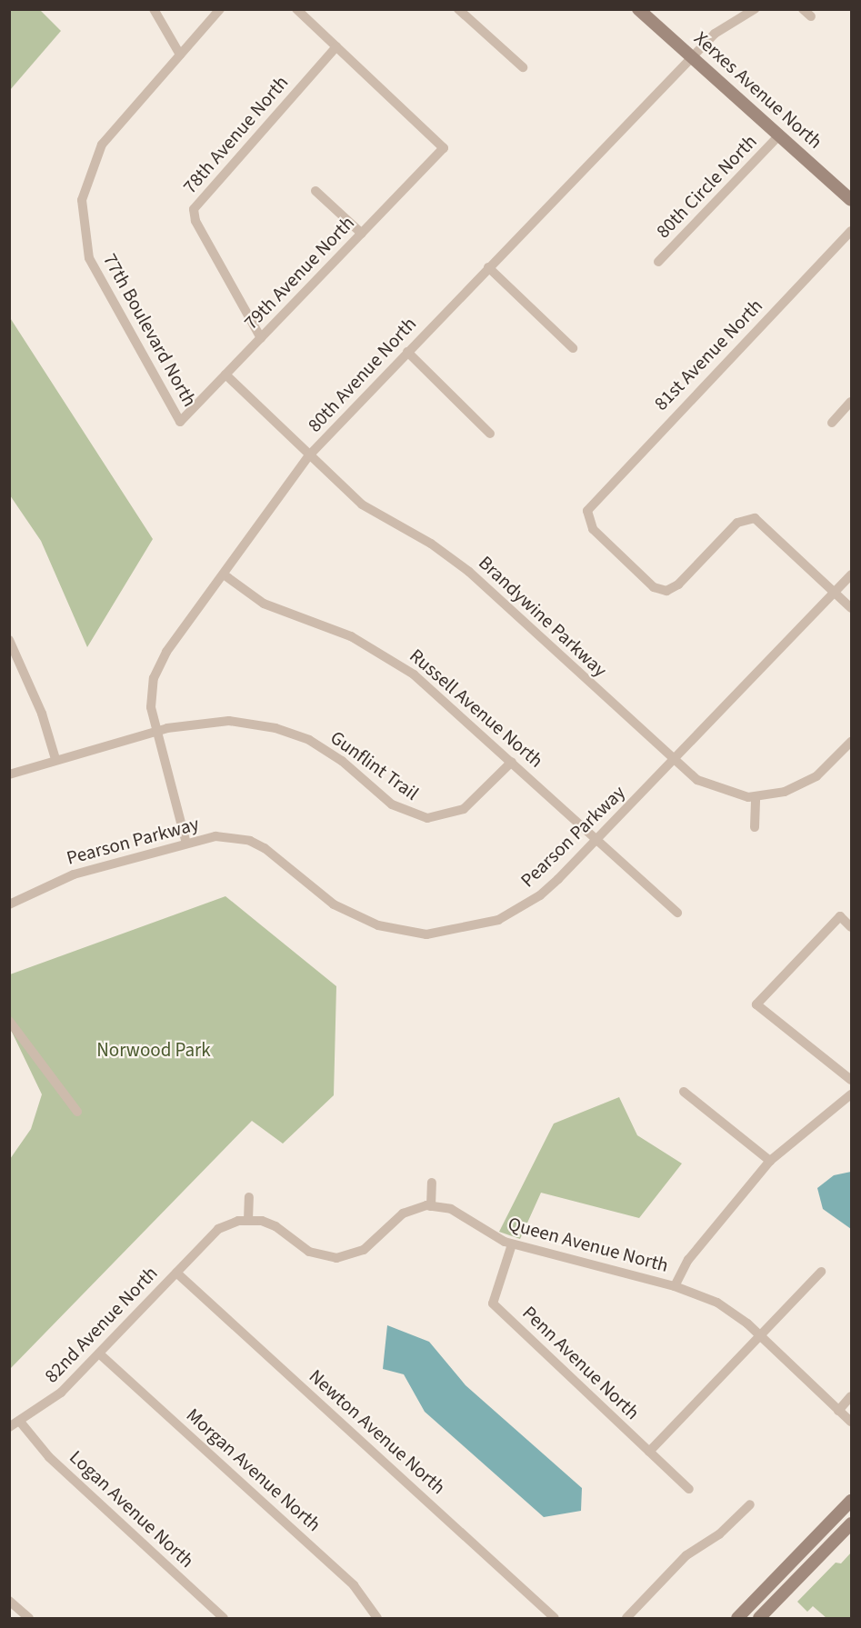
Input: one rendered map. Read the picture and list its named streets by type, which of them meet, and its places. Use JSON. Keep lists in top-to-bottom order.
{
  "streets": {
    "main road": ["Xerxes Avenue North"],
    "street": [
      "78th Avenue North",
      "80th Circle North",
      "79th Avenue North",
      "77th Boulevard North",
      "81st Avenue North",
      "80th Avenue North",
      "Brandywine Parkway",
      "Russell Avenue North",
      "Gunflint Trail",
      "Pearson Parkway",
      "Queen Avenue North",
      "82nd Avenue North",
      "Penn Avenue North",
      "Newton Avenue North",
      "Morgan Avenue North",
      "Logan Avenue North"
    ]
  },
  "crossings": [
    ["Xerxes Avenue North", "80th Circle North"],
    ["Xerxes Avenue North", "80th Avenue North"],
    ["78th Avenue North", "79th Avenue North"],
    ["79th Avenue North", "77th Boulevard North"],
    ["79th Avenue North", "Brandywine Parkway"],
    ["81st Avenue North", "Pearson Parkway"],
    ["80th Avenue North", "Brandywine Parkway"],
    ["80th Avenue North", "Russell Avenue North"],
    ["80th Avenue North", "Gunflint Trail"],
    ["80th Avenue North", "Pearson Parkway"],
    ["Brandywine Parkway", "Pearson Parkway"],
    ["Russell Avenue North", "Gunflint Trail"],
    ["Russell Avenue North", "Pearson Parkway"],
    ["Queen Avenue North", "82nd Avenue North"],
    ["Queen Avenue North", "Penn Avenue North"],
    ["82nd Avenue North", "Newton Avenue North"],
    ["82nd Avenue North", "Morgan Avenue North"],
    ["82nd Avenue North", "Logan Avenue North"]
  ],
  "parks": ["Norwood Park"]
}
